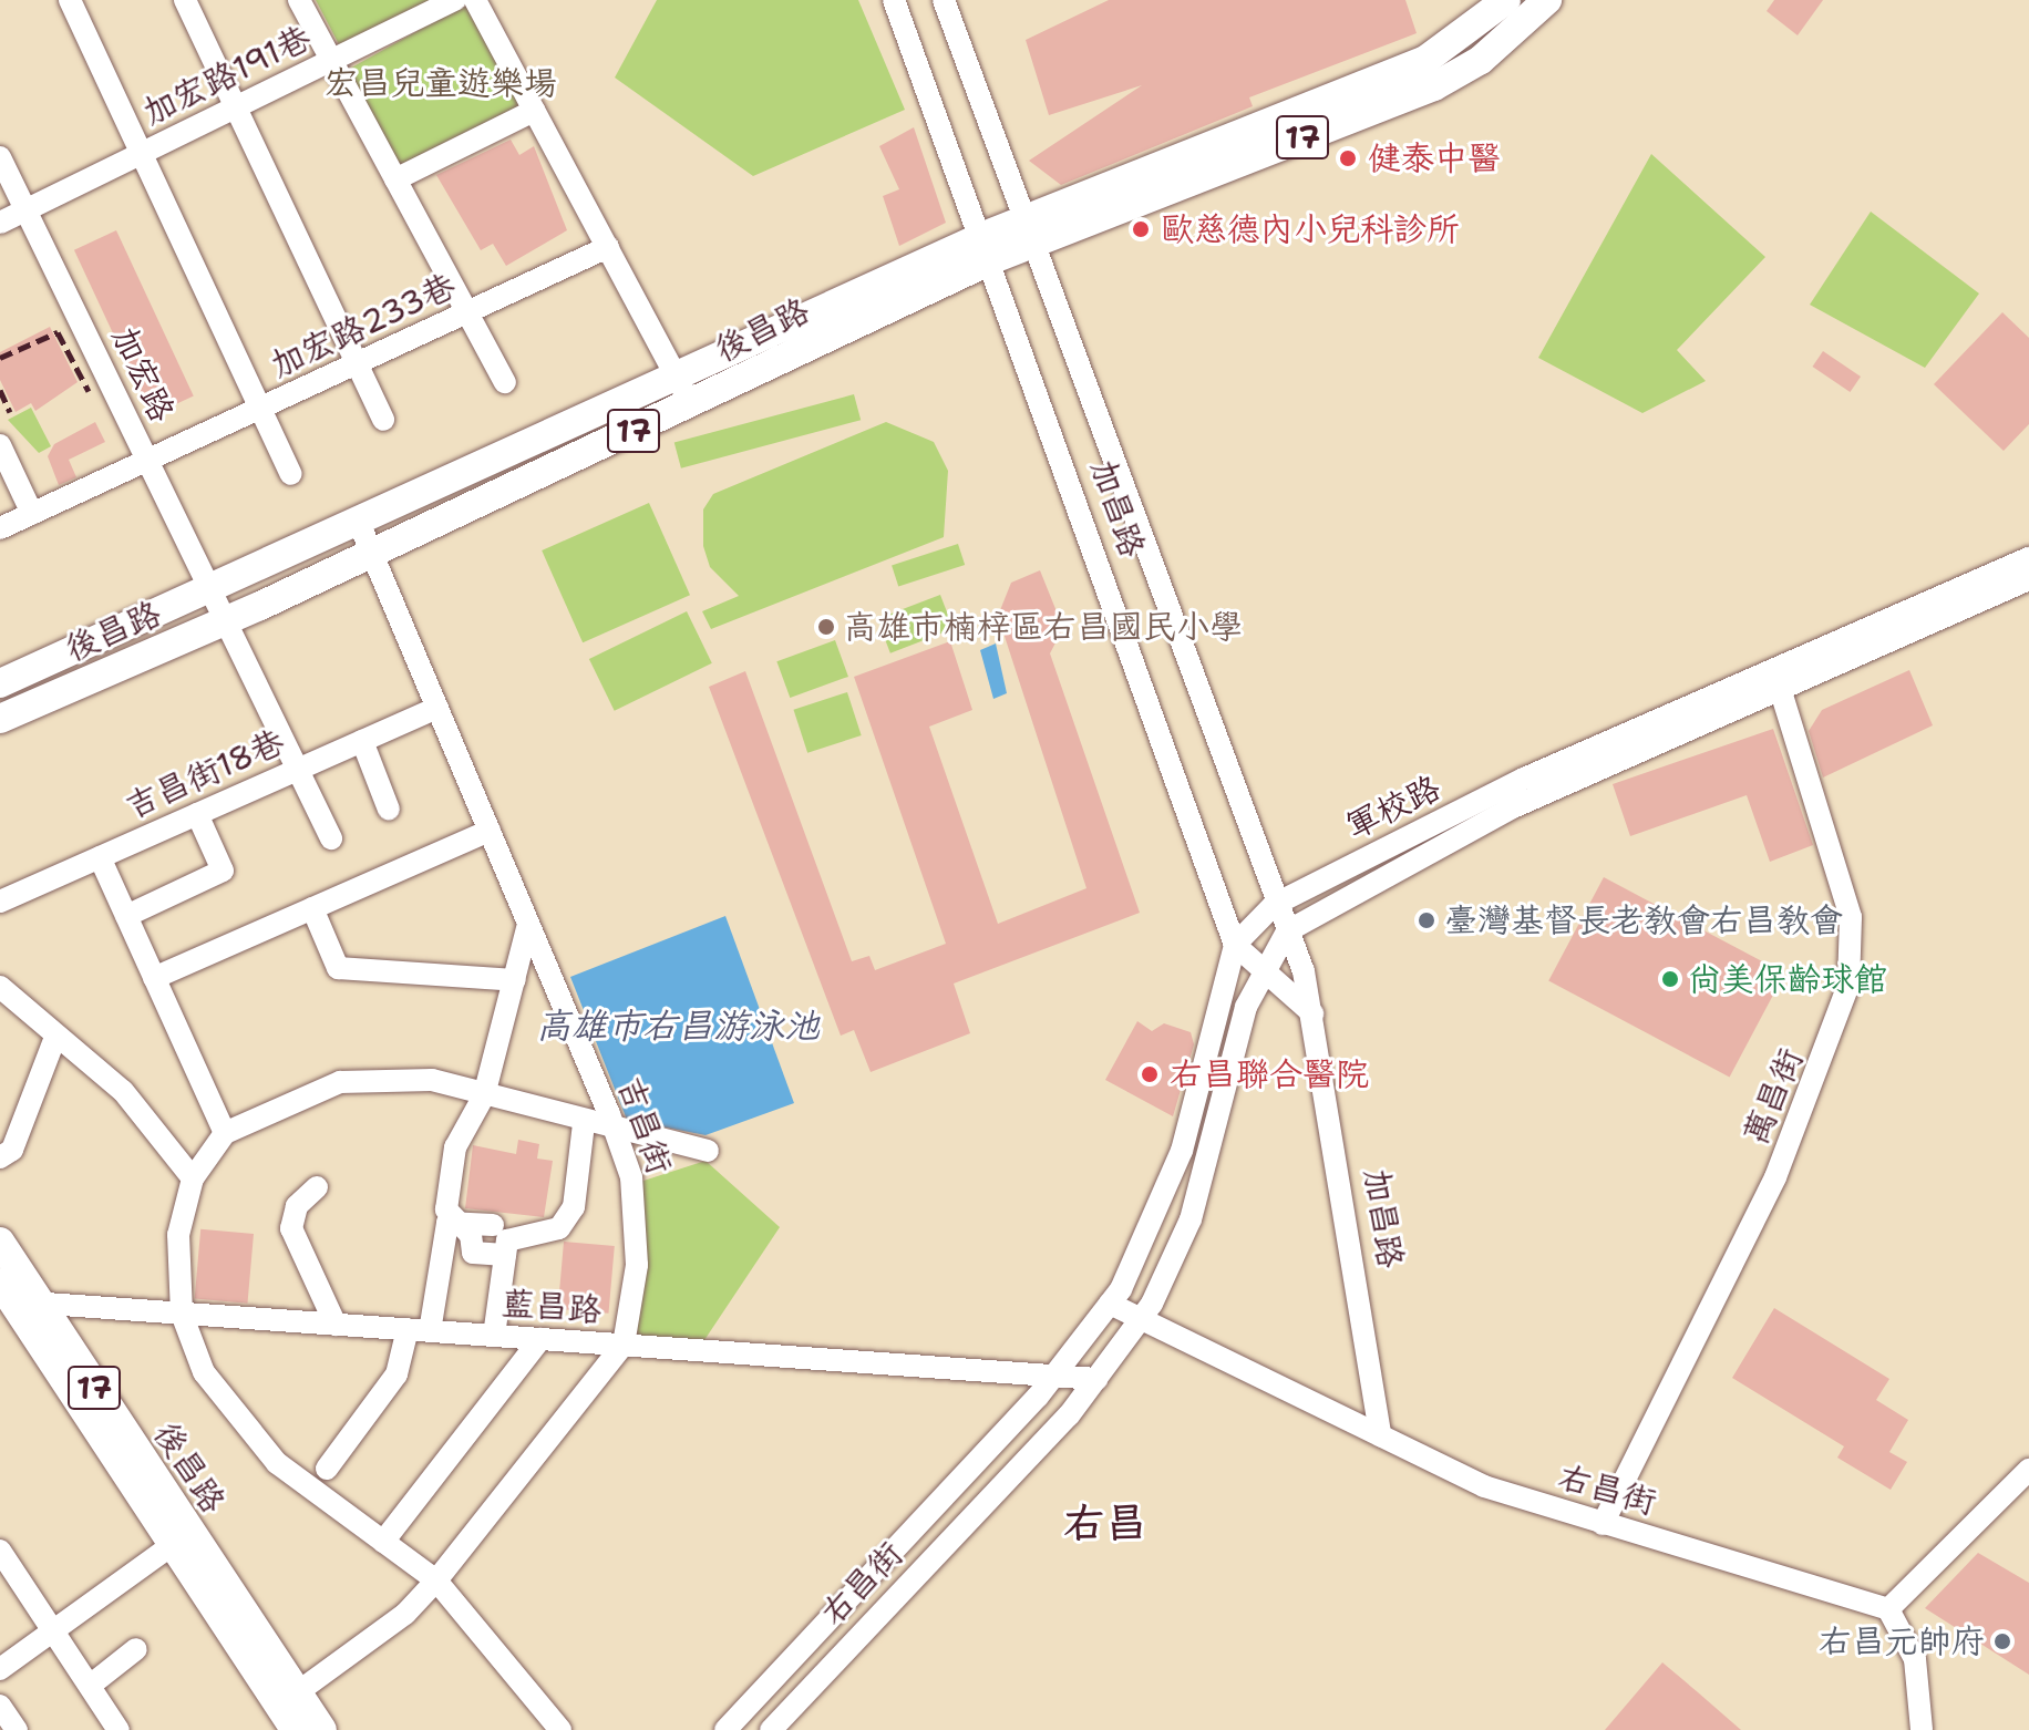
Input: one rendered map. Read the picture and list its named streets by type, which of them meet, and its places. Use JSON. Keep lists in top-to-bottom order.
{
  "streets": {
    "main road": ["17", "後昌路"],
    "street": [
      "加宏路191巷",
      "加宏路233巷",
      "加宏路",
      "加昌路",
      "吉昌街18巷",
      "軍校路",
      "萬昌街",
      "吉昌街",
      "藍昌路",
      "右昌街"
    ]
  },
  "crossings": [
    ["加宏路191巷", "加宏路"],
    ["加宏路233巷", "加宏路"],
    ["後昌路", "加宏路"],
    ["後昌路", "加昌路"],
    ["後昌路", "吉昌街"],
    ["後昌路", "藍昌路"],
    ["加宏路", "吉昌街18巷"],
    ["加昌路", "軍校路"],
    ["加昌路", "右昌街"],
    ["吉昌街18巷", "吉昌街"],
    ["軍校路", "萬昌街"],
    ["軍校路", "藍昌路"],
    ["軍校路", "右昌街"],
    ["萬昌街", "右昌街"],
    ["吉昌街", "藍昌路"],
    ["藍昌路", "右昌街"]
  ],
  "districts": ["右昌"],
  "water": ["高雄市右昌游泳池"],
  "parks": ["宏昌兒童遊樂場"],
  "places": [
    "健泰中醫",
    "歐慈德內小兒科診所",
    "高雄市楠梓區右昌國民小學",
    "臺灣基督長老教會右昌教會",
    "尚美保齡球館",
    "右昌聯合醫院",
    "右昌元帥府"
  ]
}
